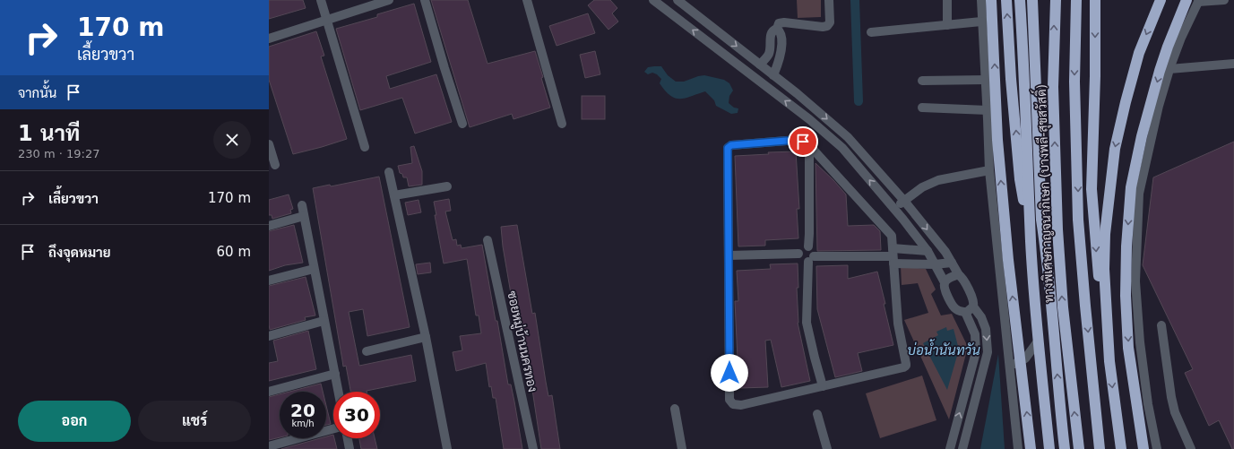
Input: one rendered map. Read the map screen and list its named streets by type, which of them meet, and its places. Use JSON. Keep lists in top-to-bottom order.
{
  "streets": {
    "highway": ["ทางพิเศษกาญจนาภิเษก (บางพลี-สุขสวัสดิ์)"],
    "street": ["ซอยหมู่บ้านนครทอง"]
  },
  "water": ["บ่อน้ำนันทวัน"],
  "page": {
    "turn": ["170 m", "เลี้ยวขวา"],
    "then": "จากนั้น",
    "heading": ["1 นาที", "230 m · 19:27"],
    "list": [
      {
        "name": "เลี้ยวขวา",
        "value": "170 m"
      },
      {
        "name": "ถึงจุดหมาย",
        "value": "60 m"
      }
    ],
    "speed": "20 km/h",
    "limit": "30",
    "buttons": ["ออก", "แชร์"]
  }
}
